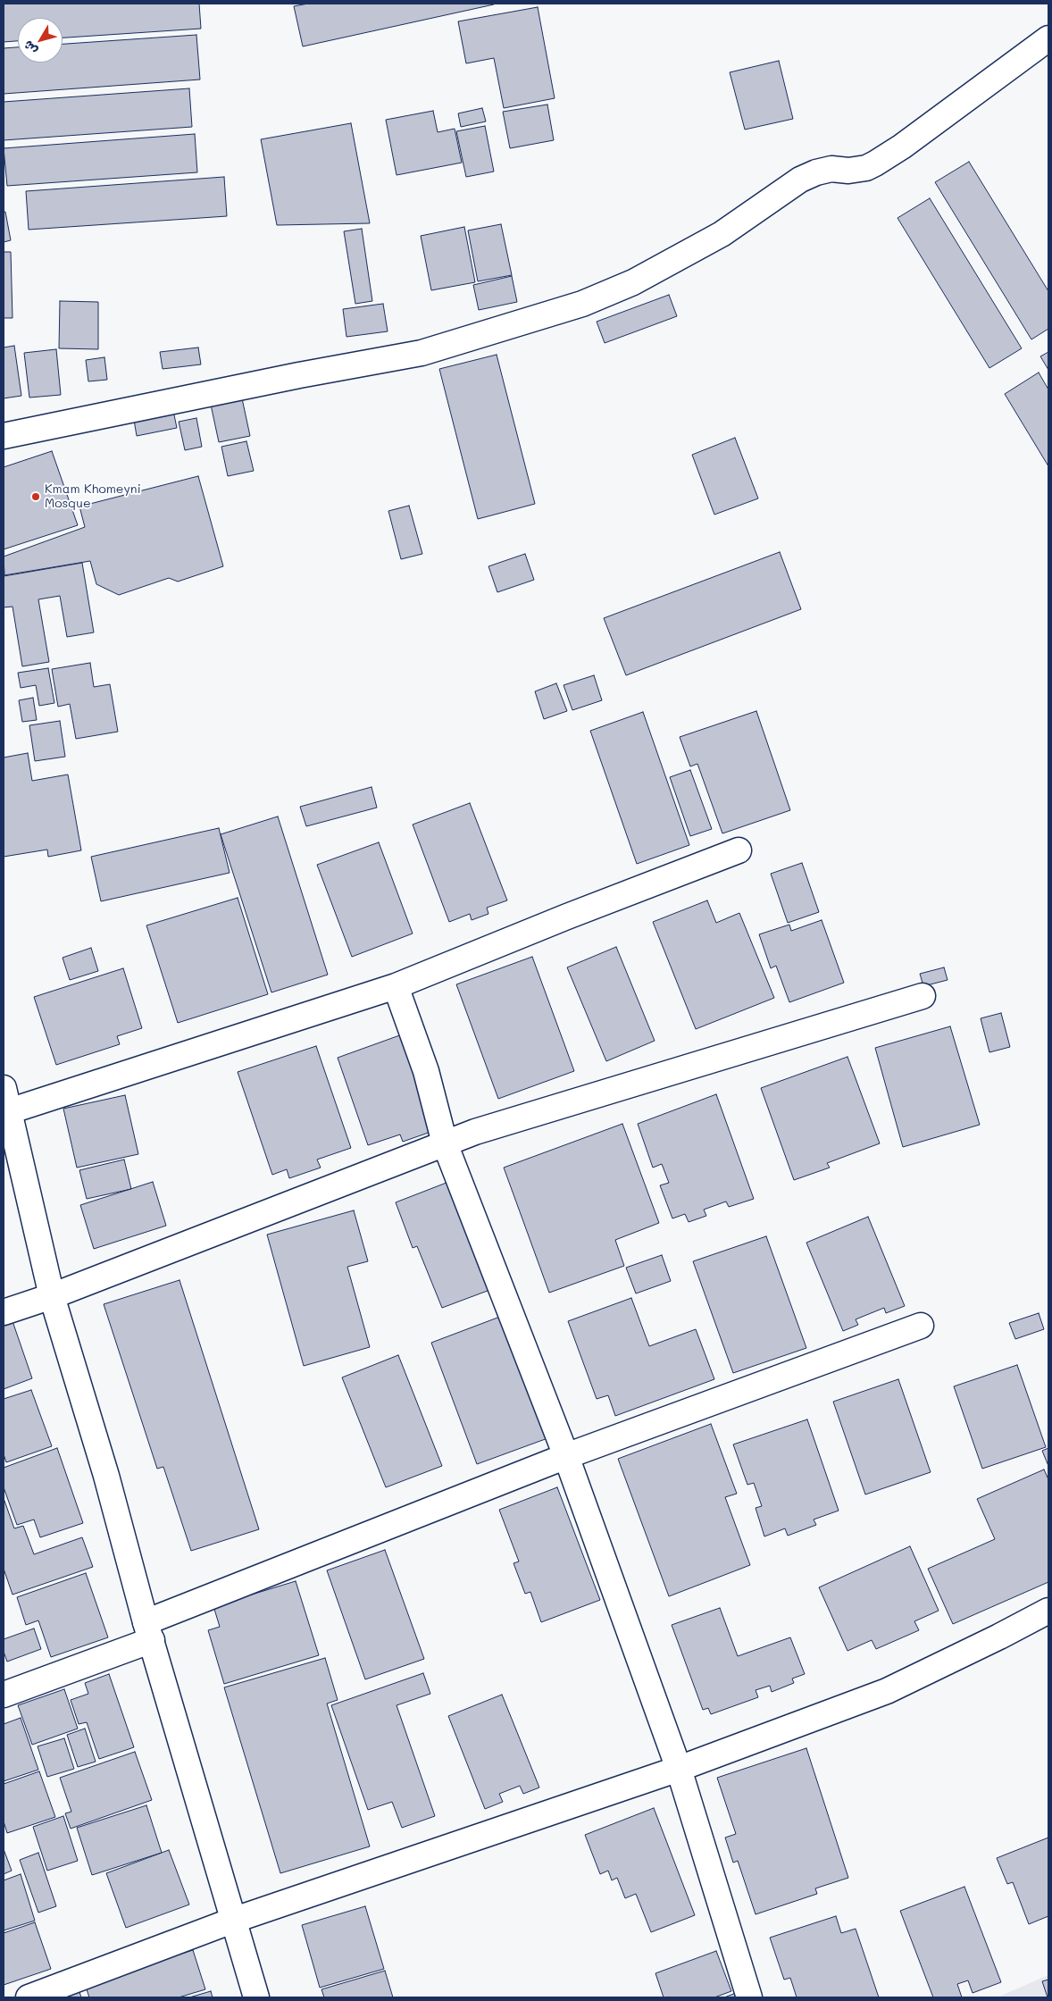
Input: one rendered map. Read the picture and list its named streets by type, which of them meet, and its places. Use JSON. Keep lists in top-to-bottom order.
{
  "places": ["Kmam Khomeyni Mosque"],
  "north": "bottom left"
}
